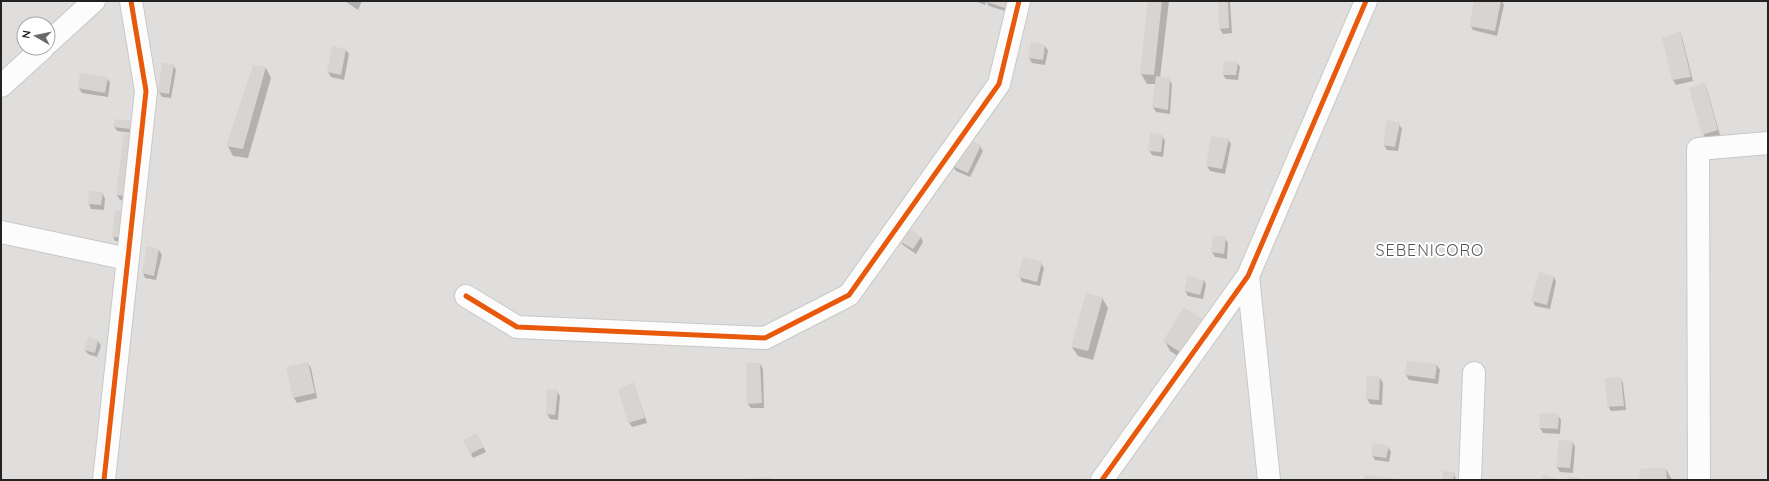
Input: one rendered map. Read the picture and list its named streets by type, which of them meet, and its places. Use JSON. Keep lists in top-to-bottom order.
{
  "districts": ["SEBENICORO"],
  "north": "left"
}
